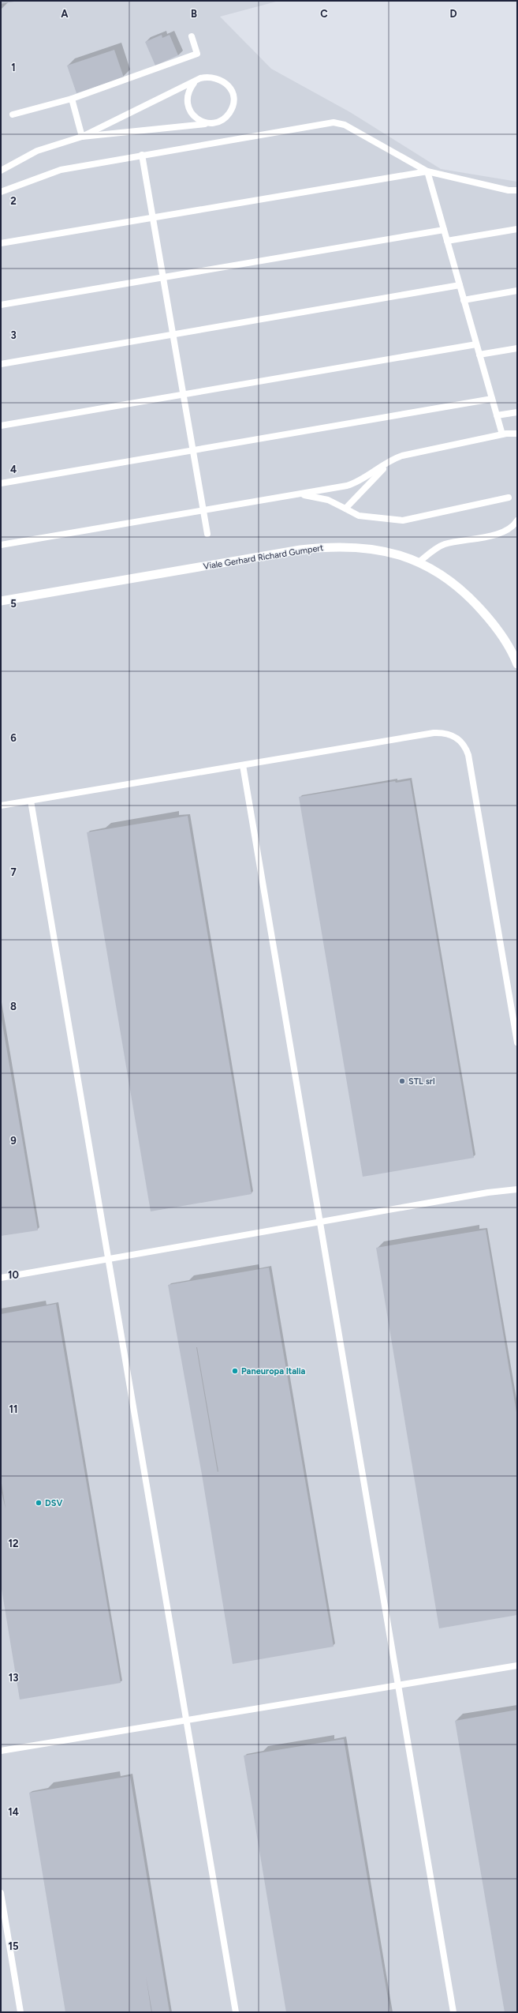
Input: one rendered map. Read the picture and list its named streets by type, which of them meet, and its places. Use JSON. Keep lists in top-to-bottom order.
{
  "streets": {
    "street": ["Viale Gerhard Richard Gumpert"]
  },
  "places": ["STL srl", "Paneuropa Italia", "DSV"],
  "grid": {
    "columns": [
      "A",
      "B",
      "C",
      "D"
    ],
    "rows": [
      "1",
      "2",
      "3",
      "4",
      "5",
      "6",
      "7",
      "8",
      "9",
      "10",
      "11",
      "12",
      "13",
      "14",
      "15"
    ]
  }
}
